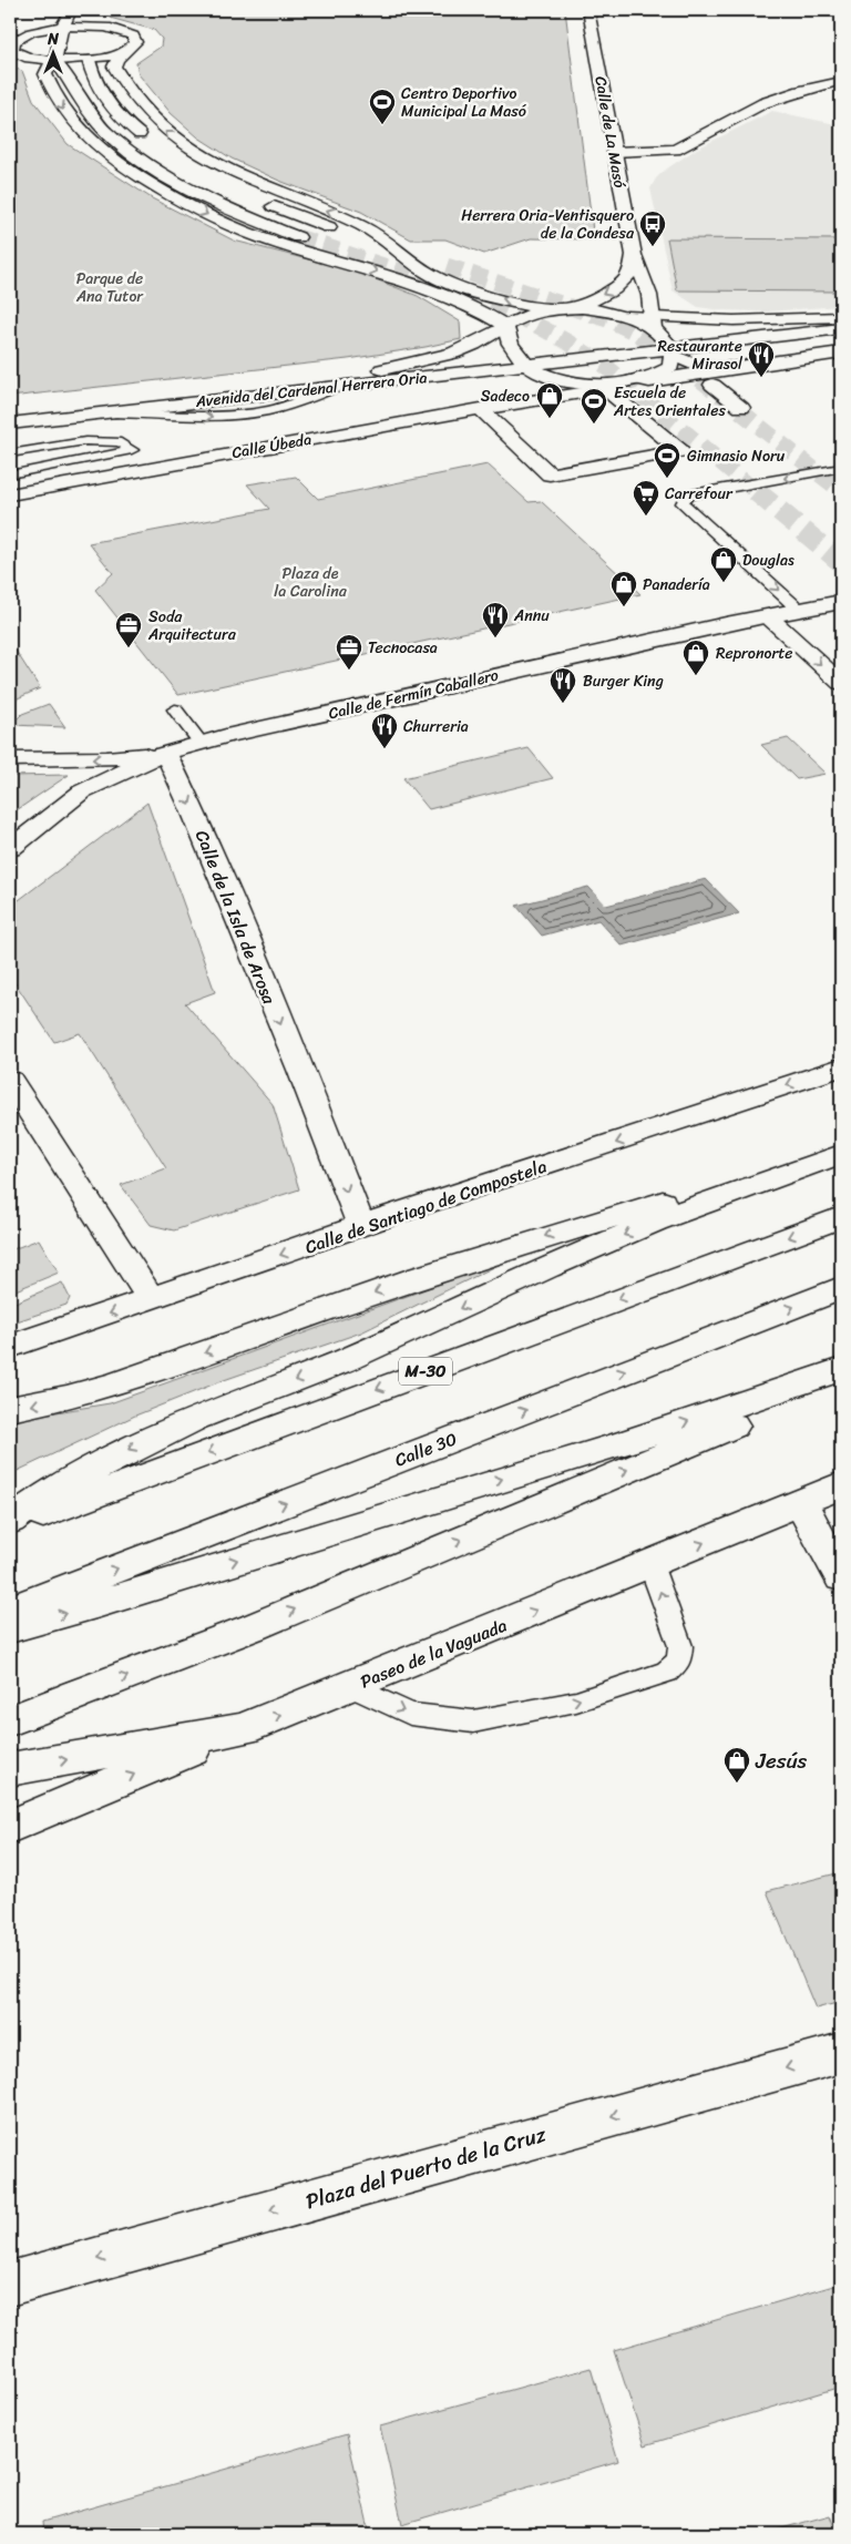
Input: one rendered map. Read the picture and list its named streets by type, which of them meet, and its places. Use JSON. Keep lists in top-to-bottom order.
{
  "streets": {
    "main road": [
      "Calle de La Masó",
      "Avenida del Cardenal Herrera Oria",
      "Calle Úbeda",
      "Calle de Fermín Caballero",
      "Calle de la Isla de Arosa",
      "Calle de Santiago de Compostela",
      "M-30",
      "Calle 30",
      "Paseo de la Vaguada",
      "Plaza del Puerto de la Cruz"
    ]
  },
  "crossings": [
    ["Calle de La Masó", "Avenida del Cardenal Herrera Oria"],
    ["Calle de La Masó", "Calle Úbeda"],
    ["Avenida del Cardenal Herrera Oria", "Calle Úbeda"],
    ["Calle de Fermín Caballero", "Calle de la Isla de Arosa"],
    ["Calle de la Isla de Arosa", "Calle de Santiago de Compostela"]
  ],
  "one_way": ["Plaza del Puerto de la Cruz"],
  "parks": ["Parque de Ana Tutor", "Plaza de la Carolina"],
  "places": {
    "sports": ["Centro Deportivo Municipal La Masó", "Escuela de Artes Orientales", "Gimnasio Noru"],
    "bus stop": ["Herrera Oria-Ventisquero de la Condesa"],
    "restaurant": [
      "Restaurante Mirasol",
      "Annu",
      "Burger King",
      "Churreria"
    ],
    "shop": [
      "Sadeco",
      "Douglas",
      "Panadería",
      "Repronorte",
      "Jesús"
    ],
    "supermarket": ["Carrefour"],
    "office": ["Soda Arquitectura", "Tecnocasa"]
  },
  "north": "top"
}
